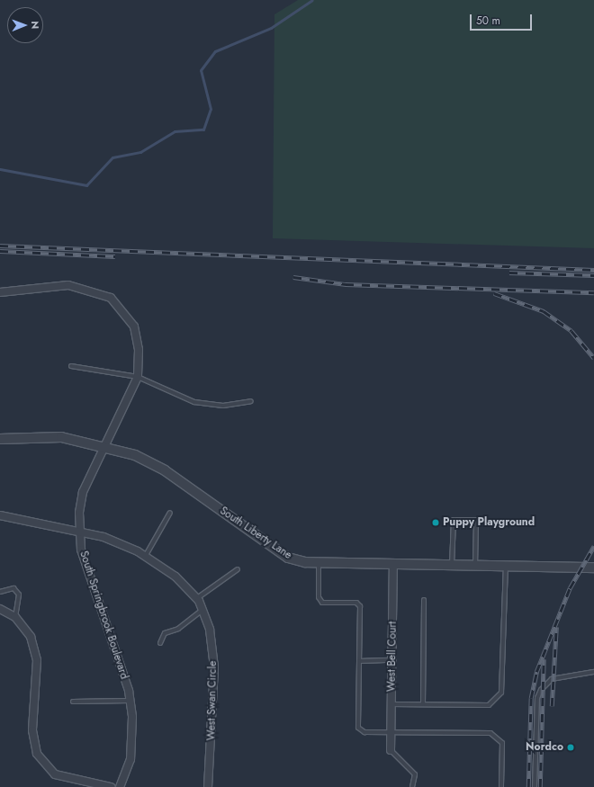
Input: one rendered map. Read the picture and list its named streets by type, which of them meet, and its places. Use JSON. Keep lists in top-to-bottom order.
{
  "streets": {
    "street": [
      "South Liberty Lane",
      "South Springbrook Boulevard",
      "West Bell Court",
      "West Swan Circle"
    ]
  },
  "crossings": [
    ["South Liberty Lane", "South Springbrook Boulevard"],
    ["South Liberty Lane", "West Bell Court"],
    ["South Springbrook Boulevard", "West Swan Circle"]
  ],
  "places": ["Puppy Playground", "Nordco"],
  "scale_bar": "50 m",
  "north": "right"
}
